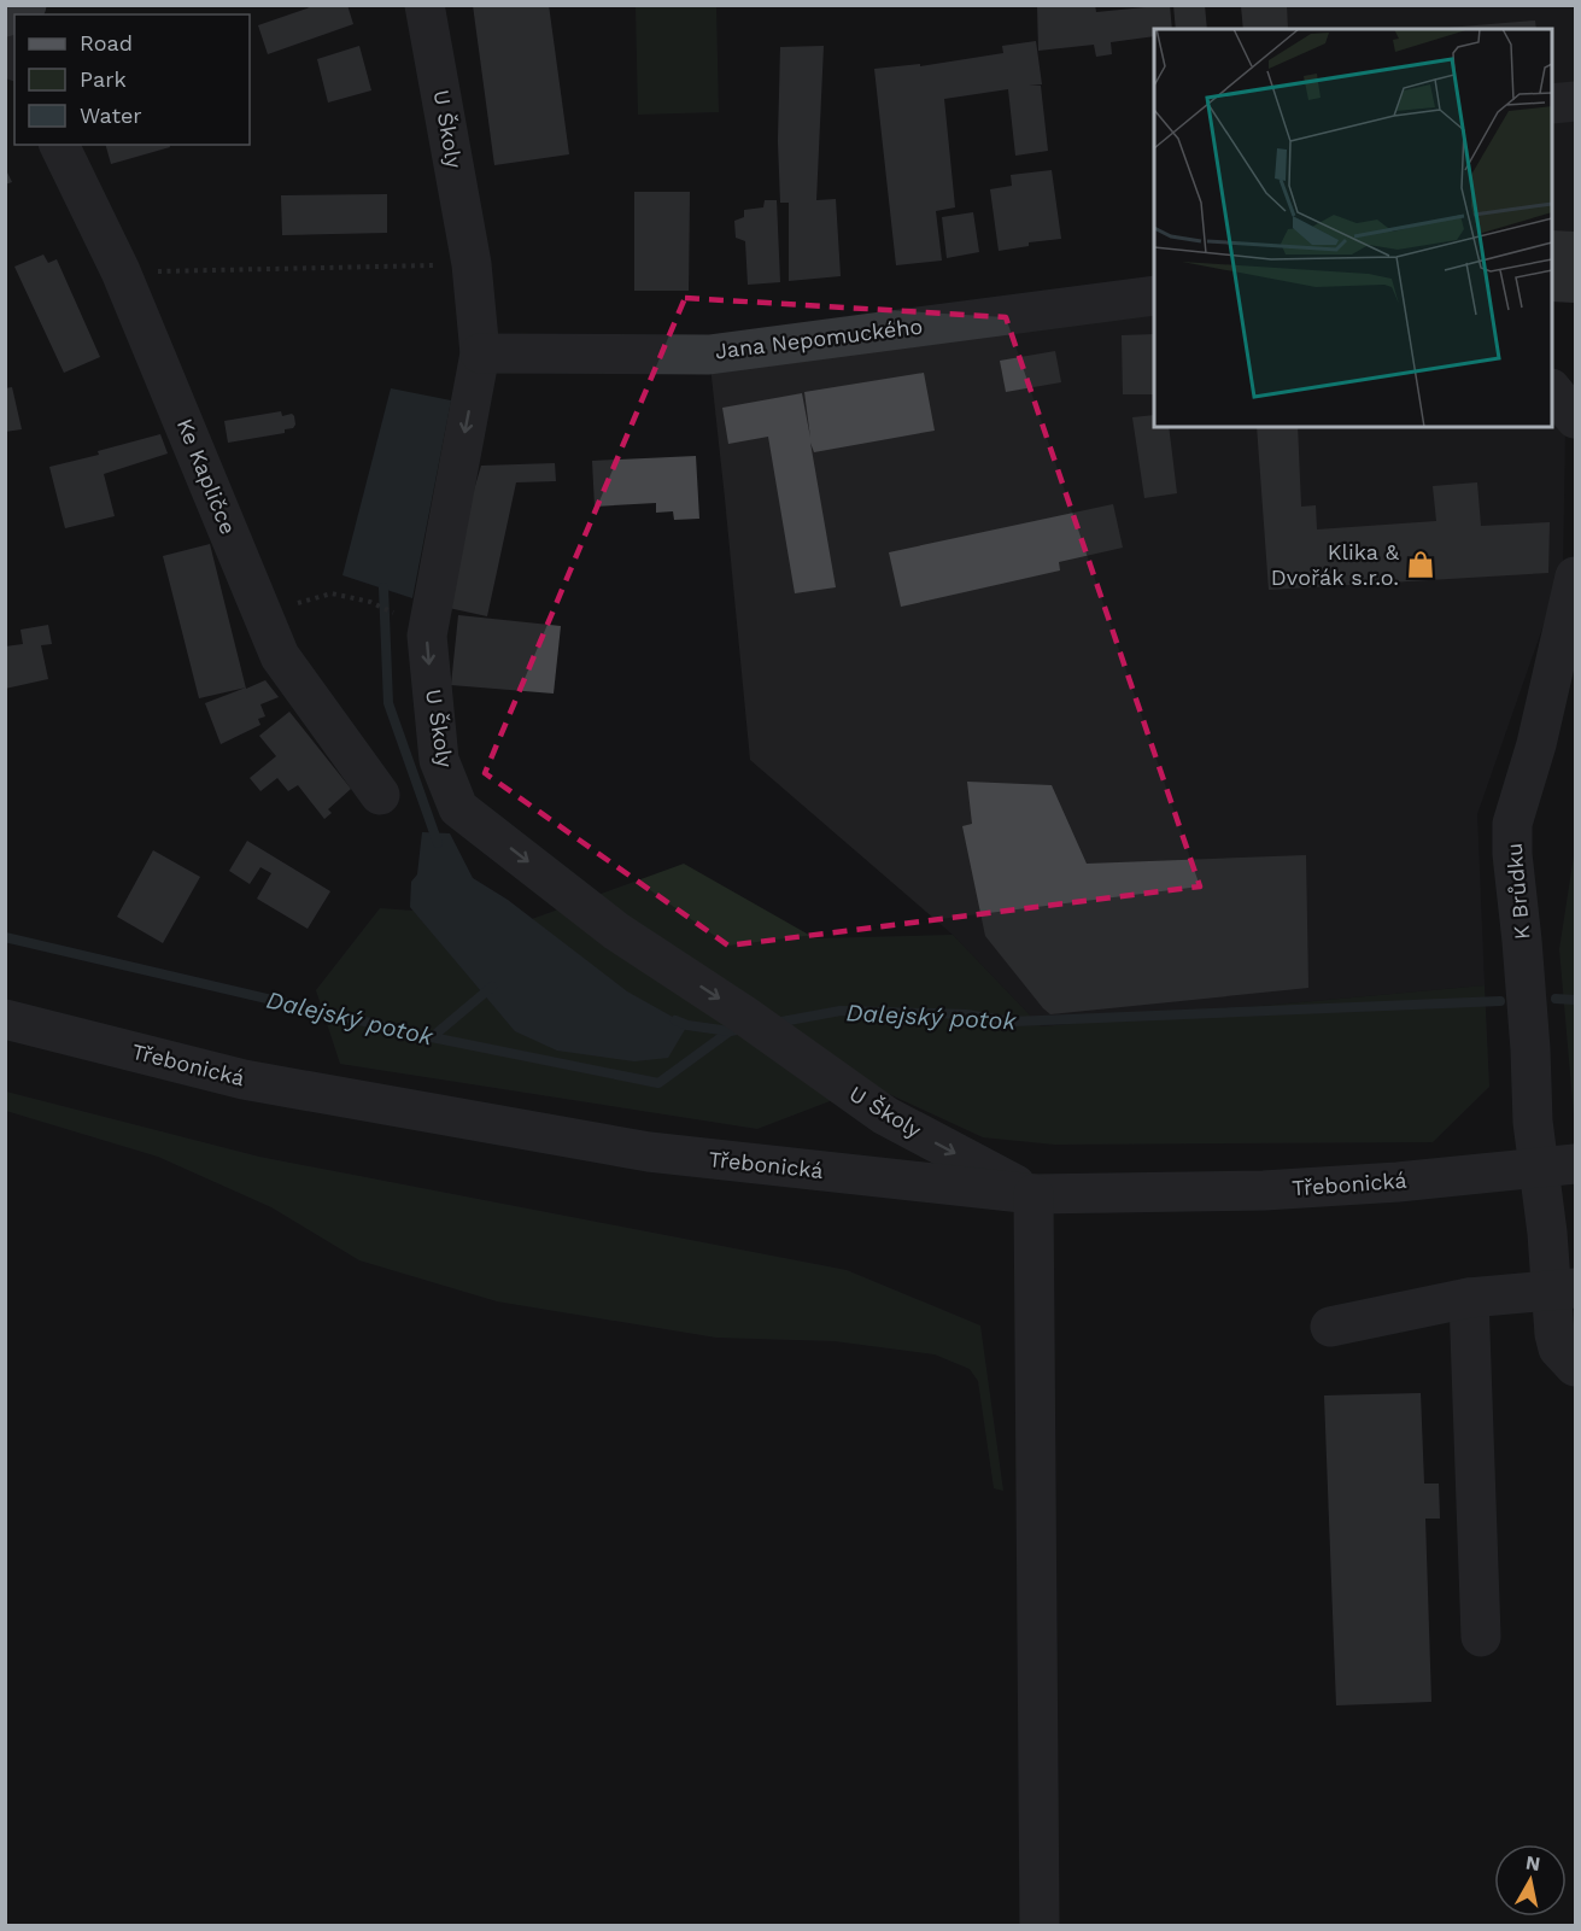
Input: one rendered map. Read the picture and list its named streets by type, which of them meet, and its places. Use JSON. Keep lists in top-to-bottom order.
{
  "streets": {
    "street": [
      "U Školy",
      "Jana Nepomuckého",
      "Ke Kapličce",
      "K Brůdku",
      "Třebonická"
    ]
  },
  "crossings": [
    ["U Školy", "Jana Nepomuckého"],
    ["U Školy", "Třebonická"],
    ["K Brůdku", "Třebonická"]
  ],
  "one_way": ["U Školy"],
  "water": ["Dalejský potok"],
  "places": {
    "shop": ["Klika & Dvořák s.r.o."]
  },
  "legend": ["Road", "Park", "Water"],
  "north": "top"
}
